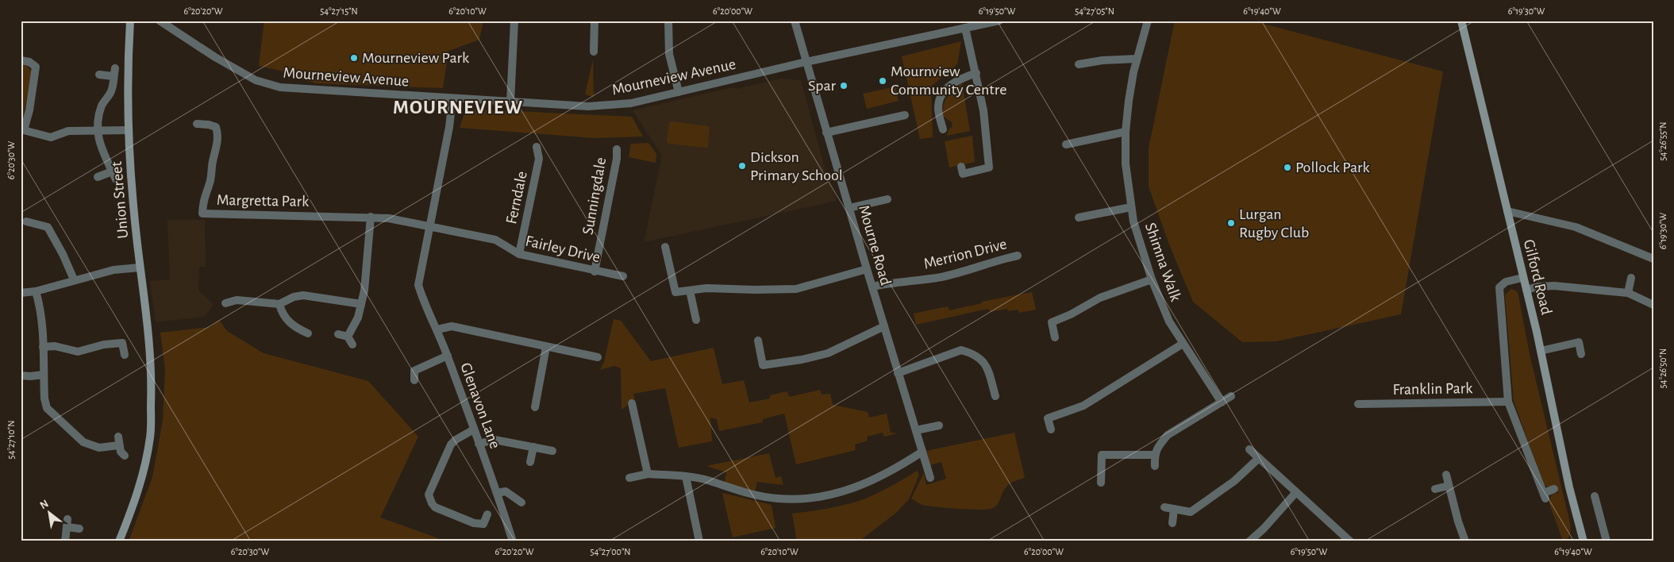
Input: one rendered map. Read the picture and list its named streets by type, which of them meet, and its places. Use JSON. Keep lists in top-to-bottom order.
{
  "streets": {
    "main road": ["Union Street", "Gilford Road"],
    "street": [
      "Mourneview Avenue",
      "Sunningdale",
      "Ferndale",
      "Margretta Park",
      "Mourne Road",
      "Fairley Drive",
      "Merrion Drive",
      "Shimna Walk",
      "Franklin Park",
      "Glenavon Lane"
    ]
  },
  "crossings": [
    ["Mourneview Avenue", "Mourne Road"],
    ["Sunningdale", "Fairley Drive"],
    ["Ferndale", "Fairley Drive"],
    ["Margretta Park", "Fairley Drive"],
    ["Margretta Park", "Glenavon Lane"],
    ["Mourne Road", "Merrion Drive"],
    ["Fairley Drive", "Glenavon Lane"]
  ],
  "districts": ["MOURNEVIEW"],
  "places": [
    "Mourneview Park",
    "Mournview Community Centre",
    "Spar",
    "Dickson Primary School",
    "Pollock Park",
    "Lurgan Rugby Club"
  ],
  "north": "top left",
  "coordinates": [
    "6°20'20\"W",
    "54°27'15\"N",
    "6°20'10\"W",
    "6°20'00\"W",
    "6°19'50\"W",
    "54°27'05\"N",
    "6°19'40\"W",
    "6°19'30\"W",
    "54°26'55\"N",
    "6°20'30\"W",
    "54°26'50\"N",
    "54°27'10\"N",
    "54°27'00\"N"
  ]
}
